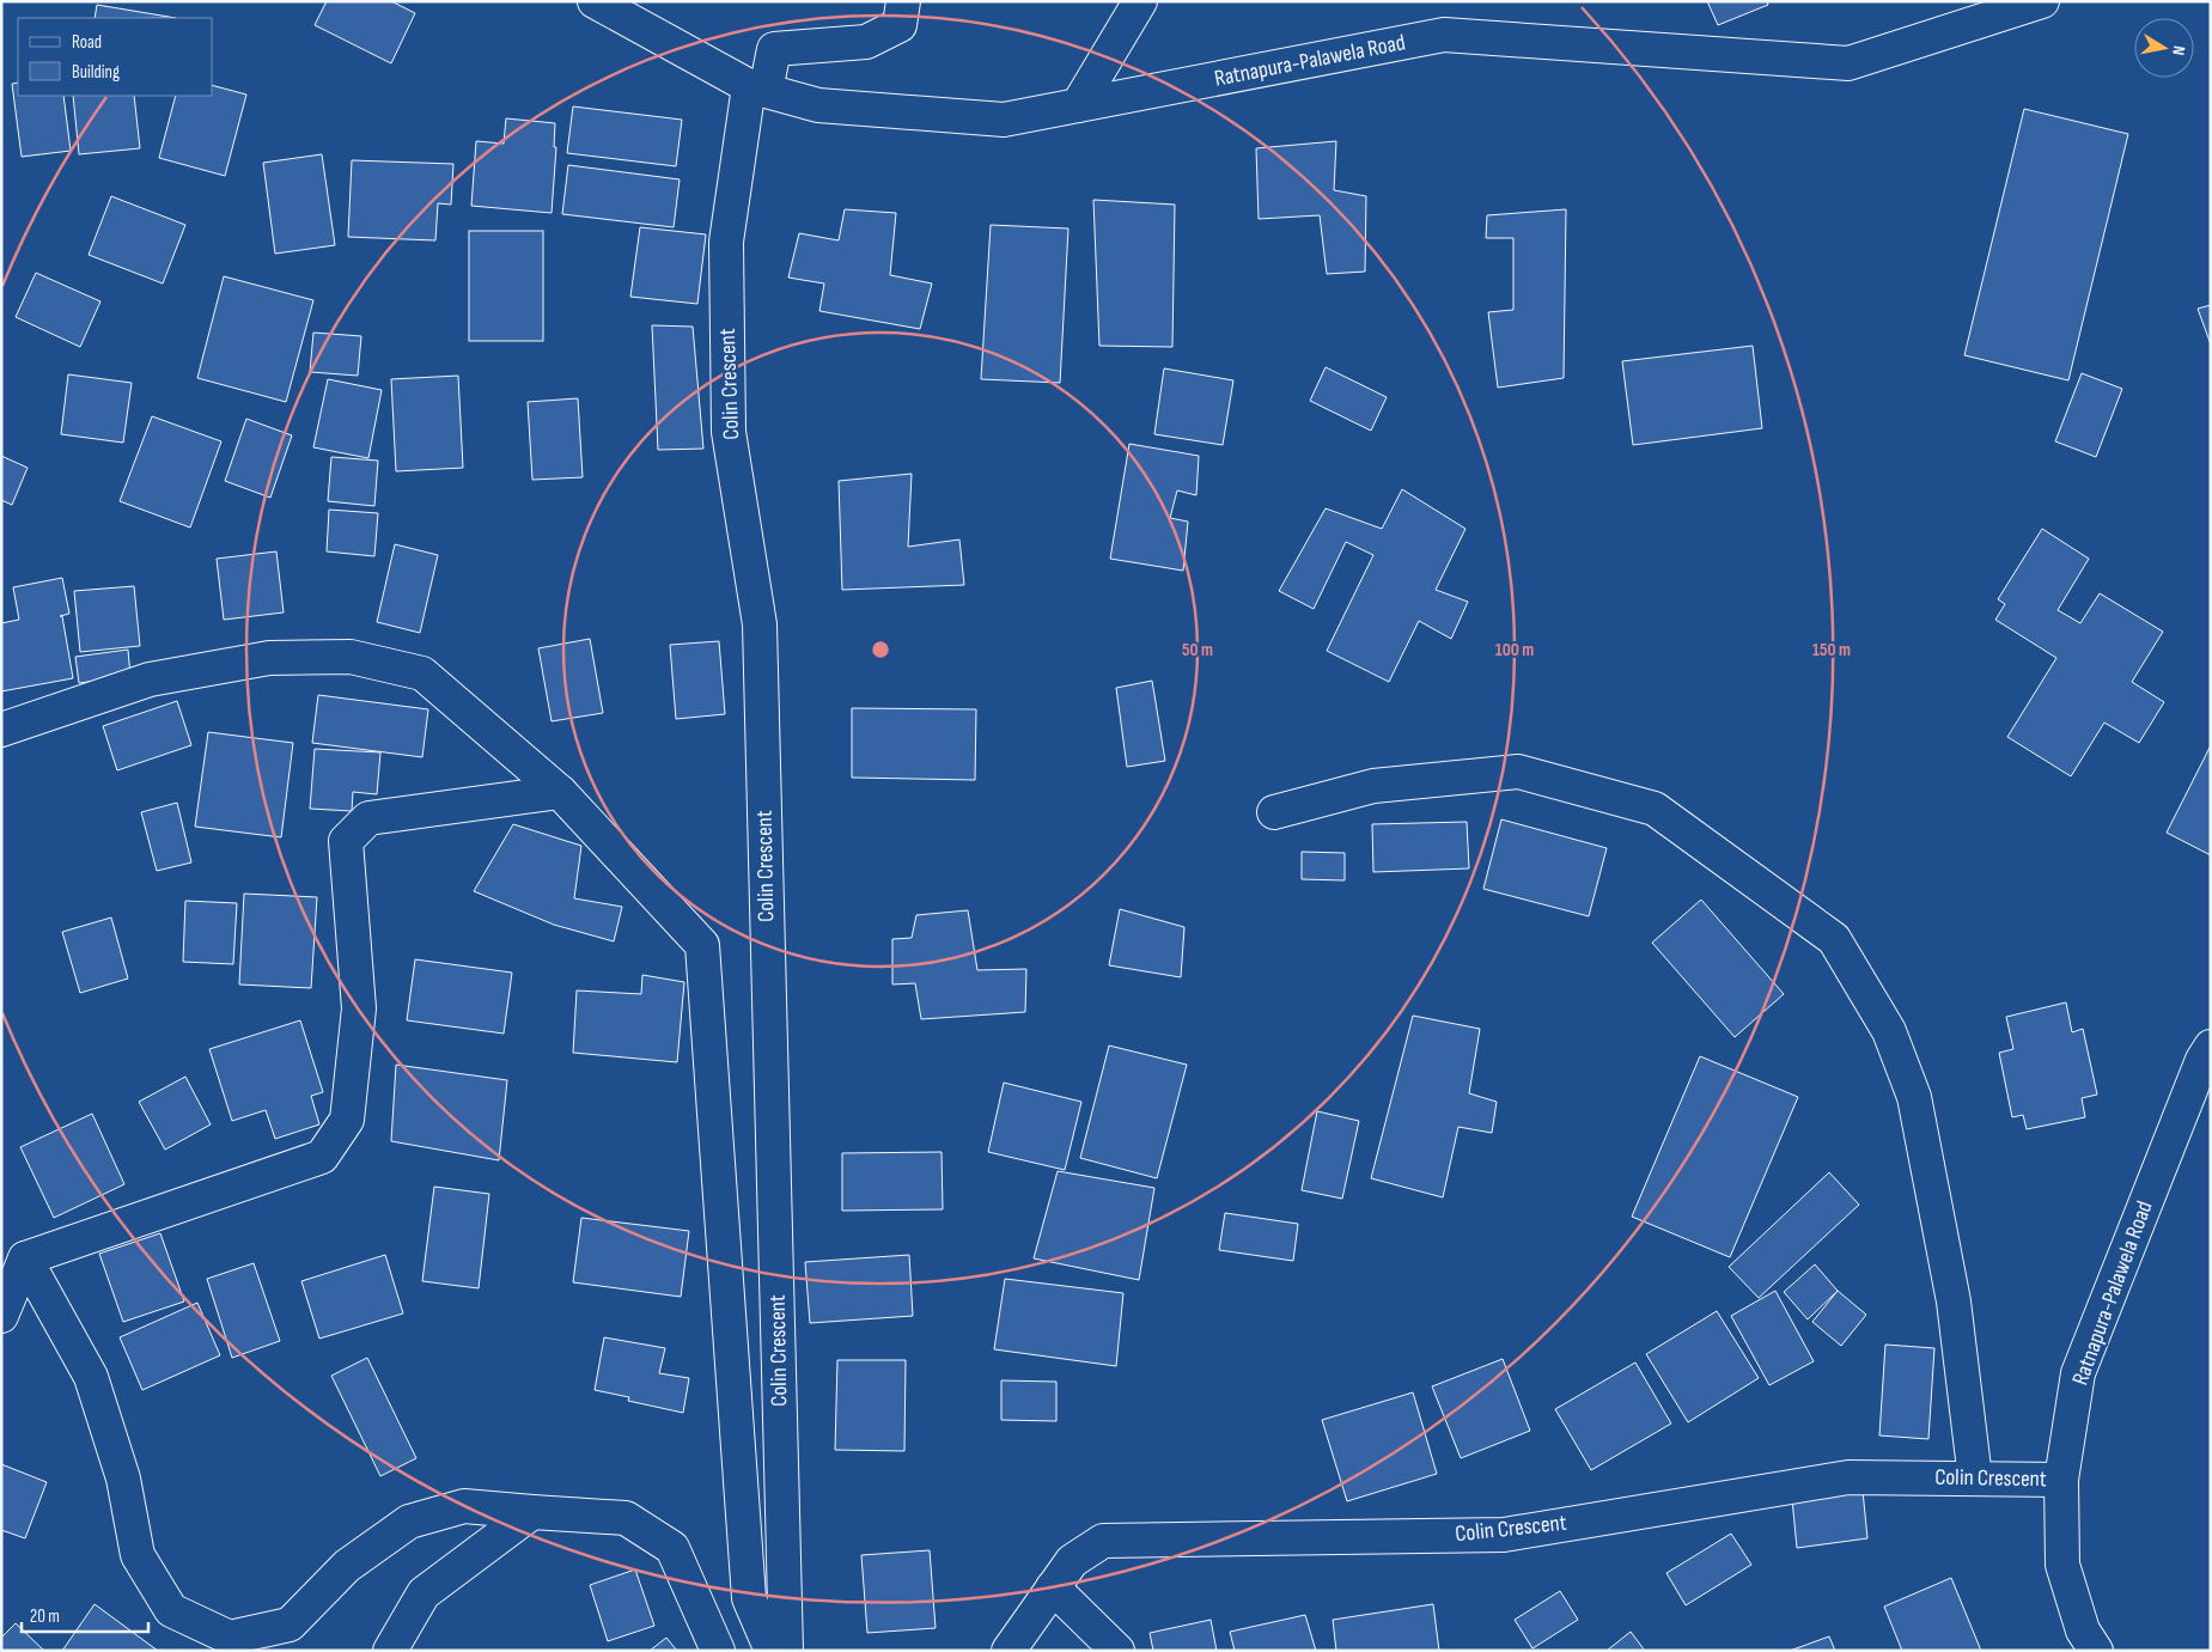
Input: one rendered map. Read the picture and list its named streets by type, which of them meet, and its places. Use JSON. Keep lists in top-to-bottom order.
{
  "streets": {
    "street": ["Ratnapura-Palawela Road", "Colin Crescent"]
  },
  "crossings": [
    ["Ratnapura-Palawela Road", "Colin Crescent"]
  ],
  "legend": ["Road", "Building"],
  "scale_bar": "20 m",
  "north": "right",
  "rings": ["50 m", "100 m", "150 m"]
}
